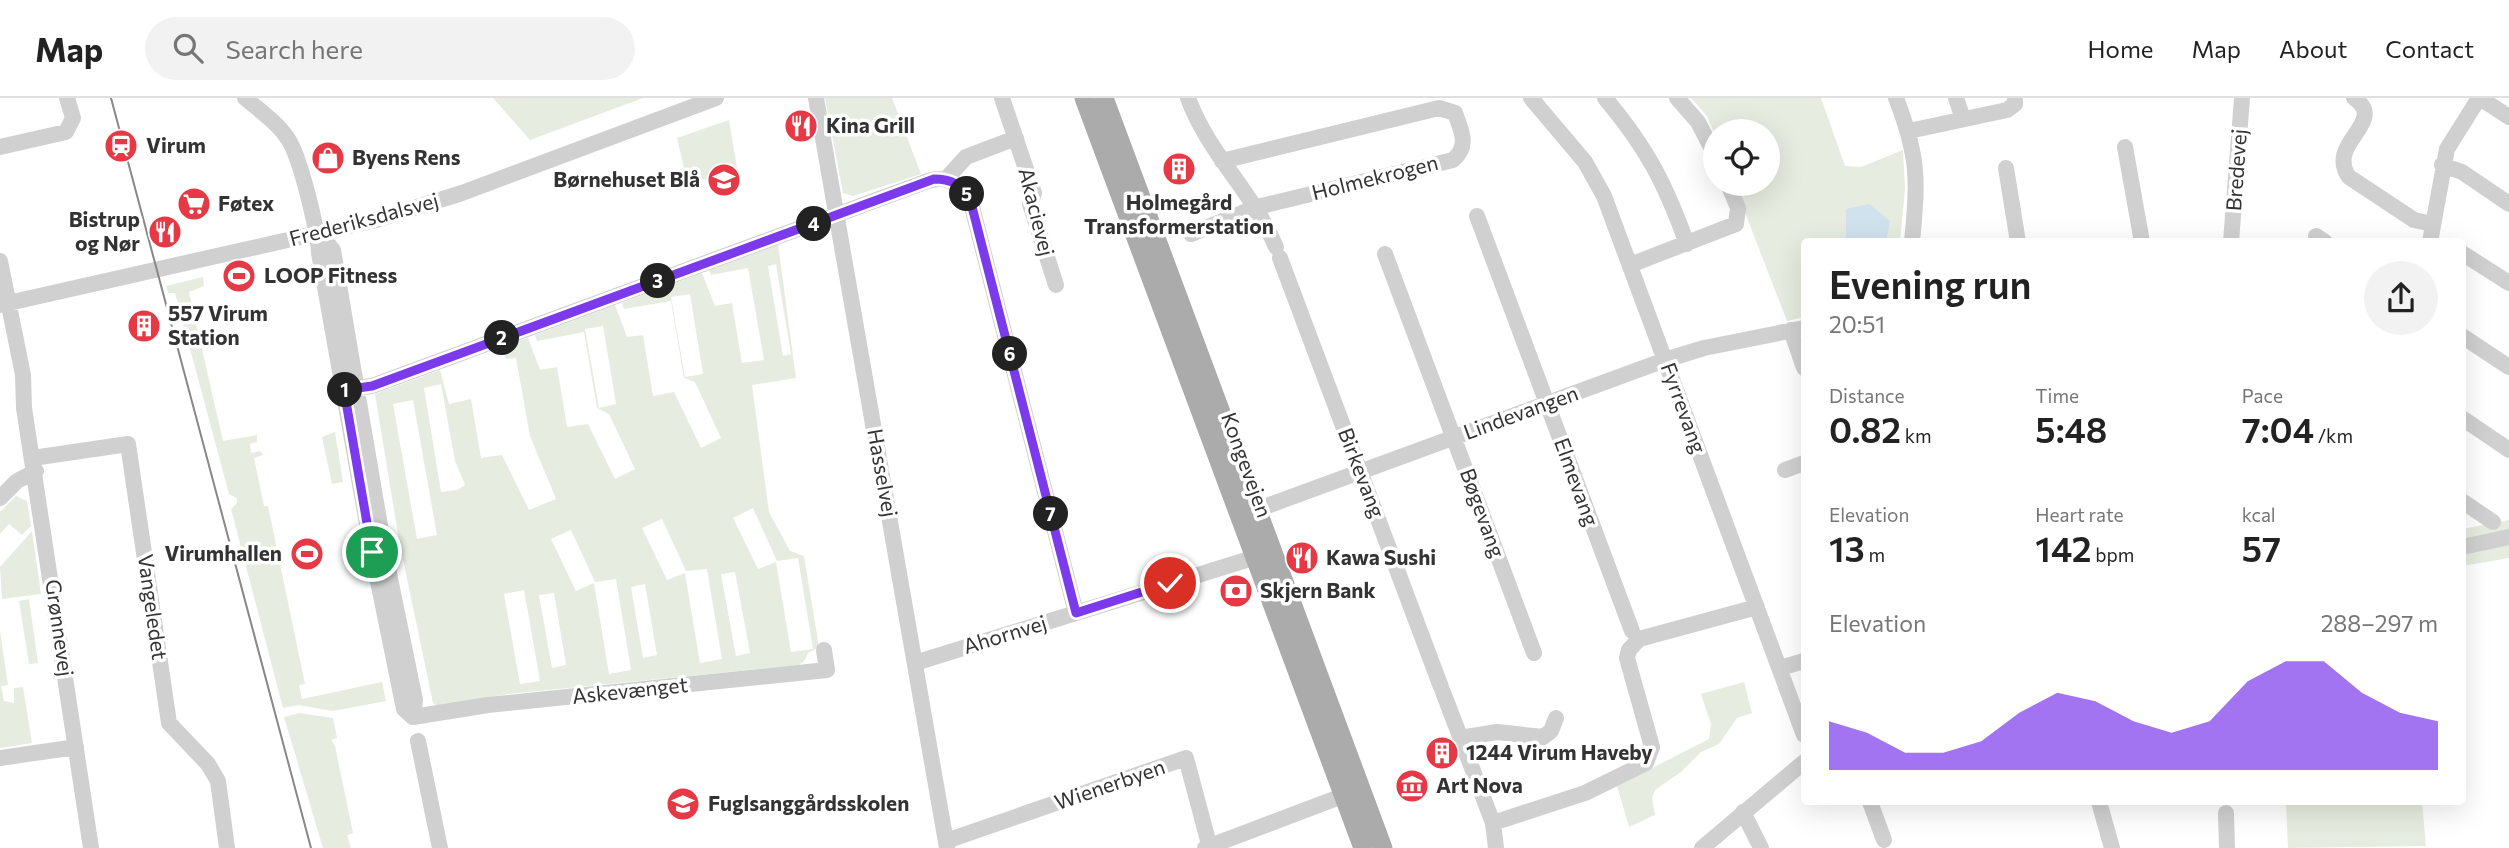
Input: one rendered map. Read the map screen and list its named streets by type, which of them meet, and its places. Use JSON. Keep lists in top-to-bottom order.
{
  "streets": {
    "main road": ["Kongevejen"],
    "street": [
      "Bredevej",
      "Holmekrogen",
      "Akacievej",
      "Frederiksdalsvej",
      "Fyrrevang",
      "Lindevangen",
      "Hasselvej",
      "Birkevang",
      "Elmevang",
      "Bøgevang",
      "Vangeledet",
      "Grønnevej",
      "Ahornvej",
      "Askevænget",
      "Wienerbyen"
    ]
  },
  "crossings": [
    ["Holmekrogen", "Birkevang"],
    ["Frederiksdalsvej", "Grønnevej"],
    ["Fyrrevang", "Lindevangen"],
    ["Lindevangen", "Kongevejen"],
    ["Lindevangen", "Birkevang"],
    ["Lindevangen", "Elmevang"],
    ["Lindevangen", "Bøgevang"],
    ["Kongevejen", "Ahornvej"],
    ["Hasselvej", "Ahornvej"],
    ["Hasselvej", "Wienerbyen"],
    ["Vangeledet", "Grønnevej"]
  ],
  "places": {
    "restaurant": ["Kina Grill", "Bistrup og Nør", "Kawa Sushi"],
    "station": ["Virum"],
    "shop": ["Byens Rens"],
    "building": ["Holmegård Transformerstation", "557 Virum Station", "1244 Virum Haveby"],
    "school or university": ["Børnehuset Blå", "Fuglsanggårdsskolen"],
    "supermarket": ["Føtex"],
    "sports": ["LOOP Fitness", "Virumhallen"],
    "bank": ["Skjern Bank"],
    "museum": ["Art Nova"]
  },
  "page": {
    "header": "Map",
    "search": "Search here",
    "nav": [
      "Home",
      "Map",
      "About",
      "Contact"
    ],
    "pins": [
      "5",
      "4",
      "3",
      "2",
      "6",
      "1",
      "7"
    ],
    "heading": ["Evening run", "20:51"],
    "stats": [
      ["Distance", "0.82 km"],
      ["Time", "5:48"],
      ["Pace", "7:04 /km"],
      ["Elevation", "13 m"],
      ["Heart rate", "142 bpm"],
      ["kcal", "57"]
    ],
    "chart": ["Elevation", "288–297 m"]
  }
}
